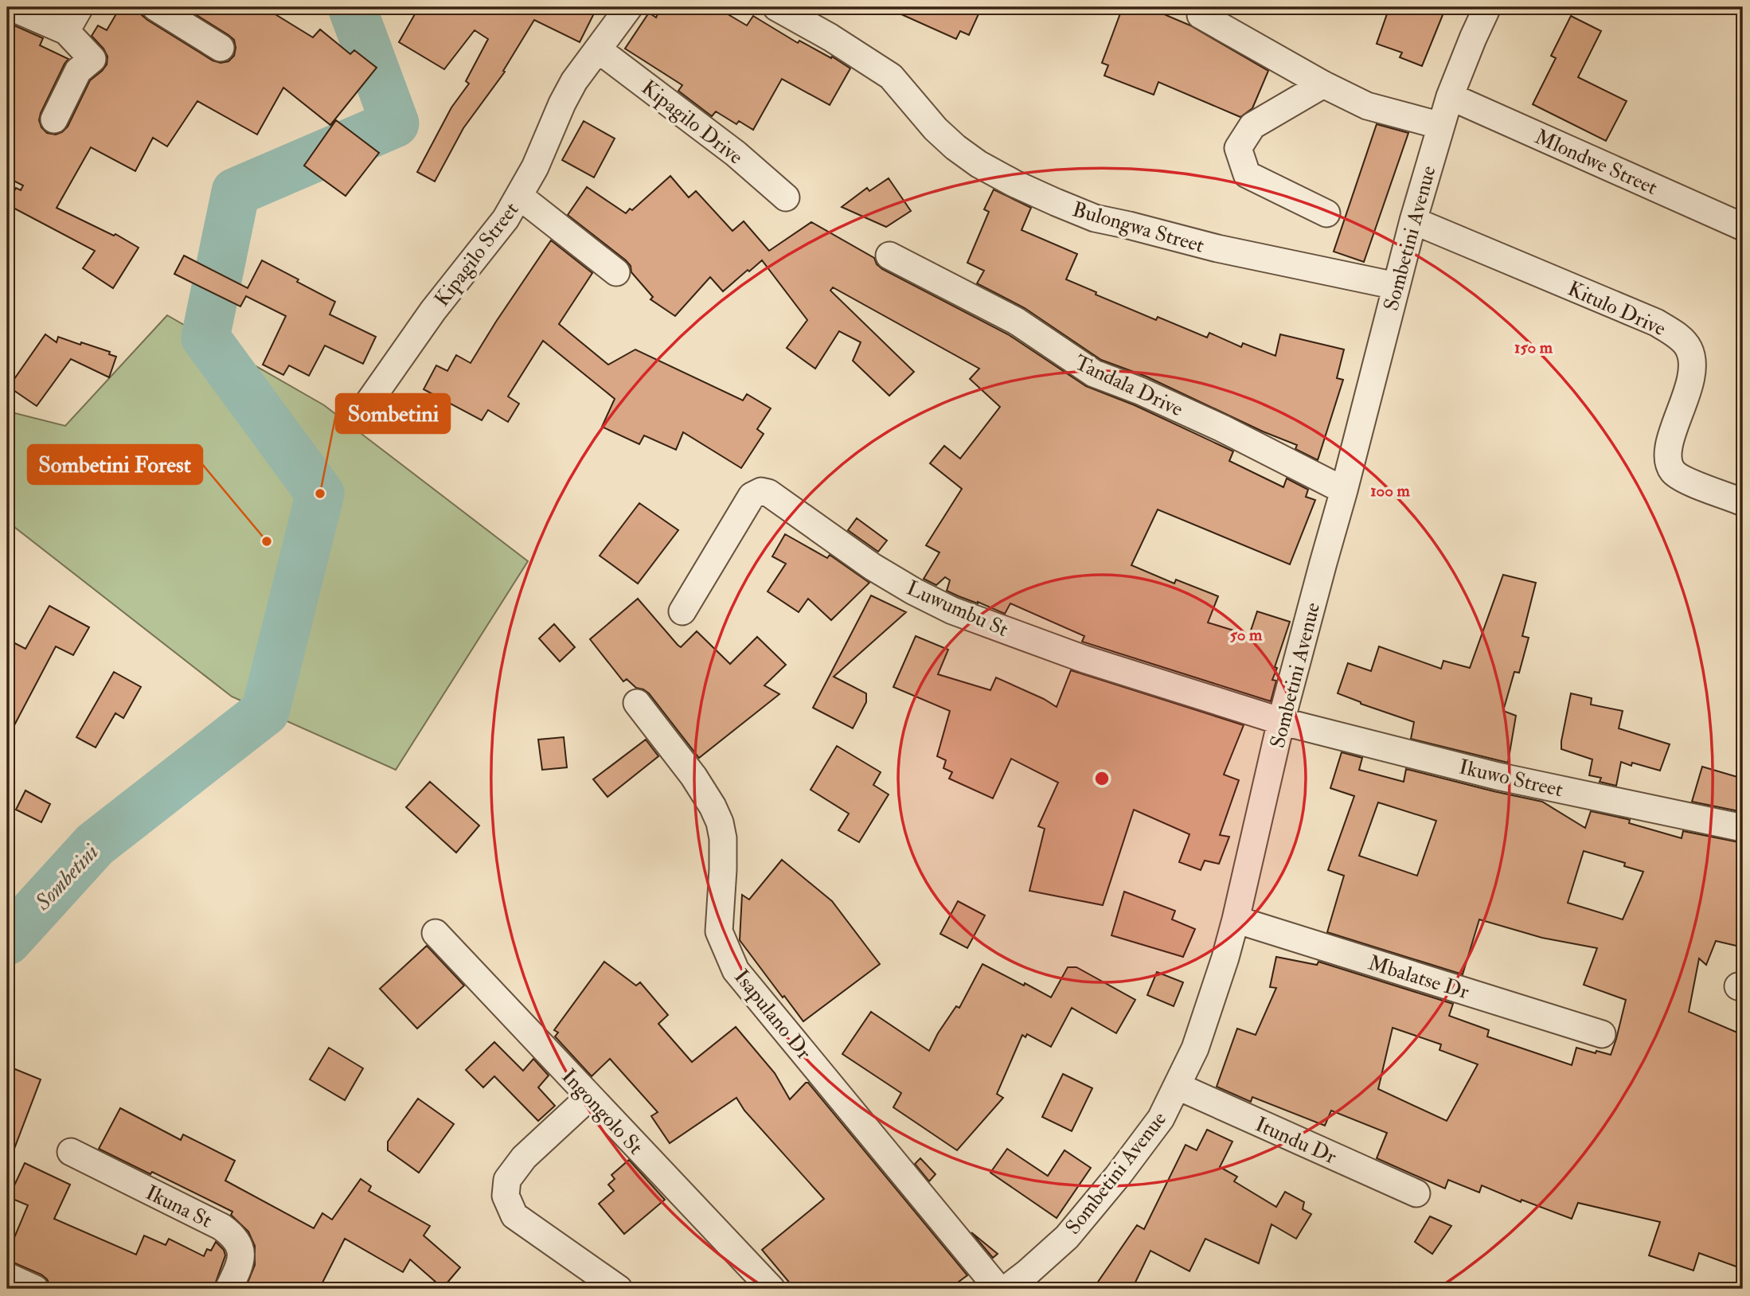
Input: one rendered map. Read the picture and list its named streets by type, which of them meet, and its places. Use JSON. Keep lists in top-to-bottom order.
{
  "streets": {
    "street": [
      "Kipagilo Drive",
      "Mlondwe Street",
      "Bulongwa Street",
      "Sombetini Avenue",
      "Kipagilo Street",
      "Kitulo Drive",
      "Tandala Drive",
      "Luwumbu St",
      "Ikuwo Street",
      "Mbalatse Dr",
      "Isapulano Dr",
      "Ingongolo St",
      "Itundu Dr",
      "Ikuna St"
    ]
  },
  "crossings": [
    ["Kipagilo Drive", "Kipagilo Street"],
    ["Mlondwe Street", "Sombetini Avenue"],
    ["Bulongwa Street", "Sombetini Avenue"],
    ["Sombetini Avenue", "Kitulo Drive"],
    ["Sombetini Avenue", "Tandala Drive"],
    ["Sombetini Avenue", "Luwumbu St"],
    ["Sombetini Avenue", "Ikuwo Street"],
    ["Sombetini Avenue", "Mbalatse Dr"],
    ["Sombetini Avenue", "Itundu Dr"],
    ["Luwumbu St", "Ikuwo Street"]
  ],
  "water": ["Sombetini"],
  "places": ["Sombetini", "Sombetini Forest"],
  "rings": ["150 m", "100 m", "50 m"]
}
